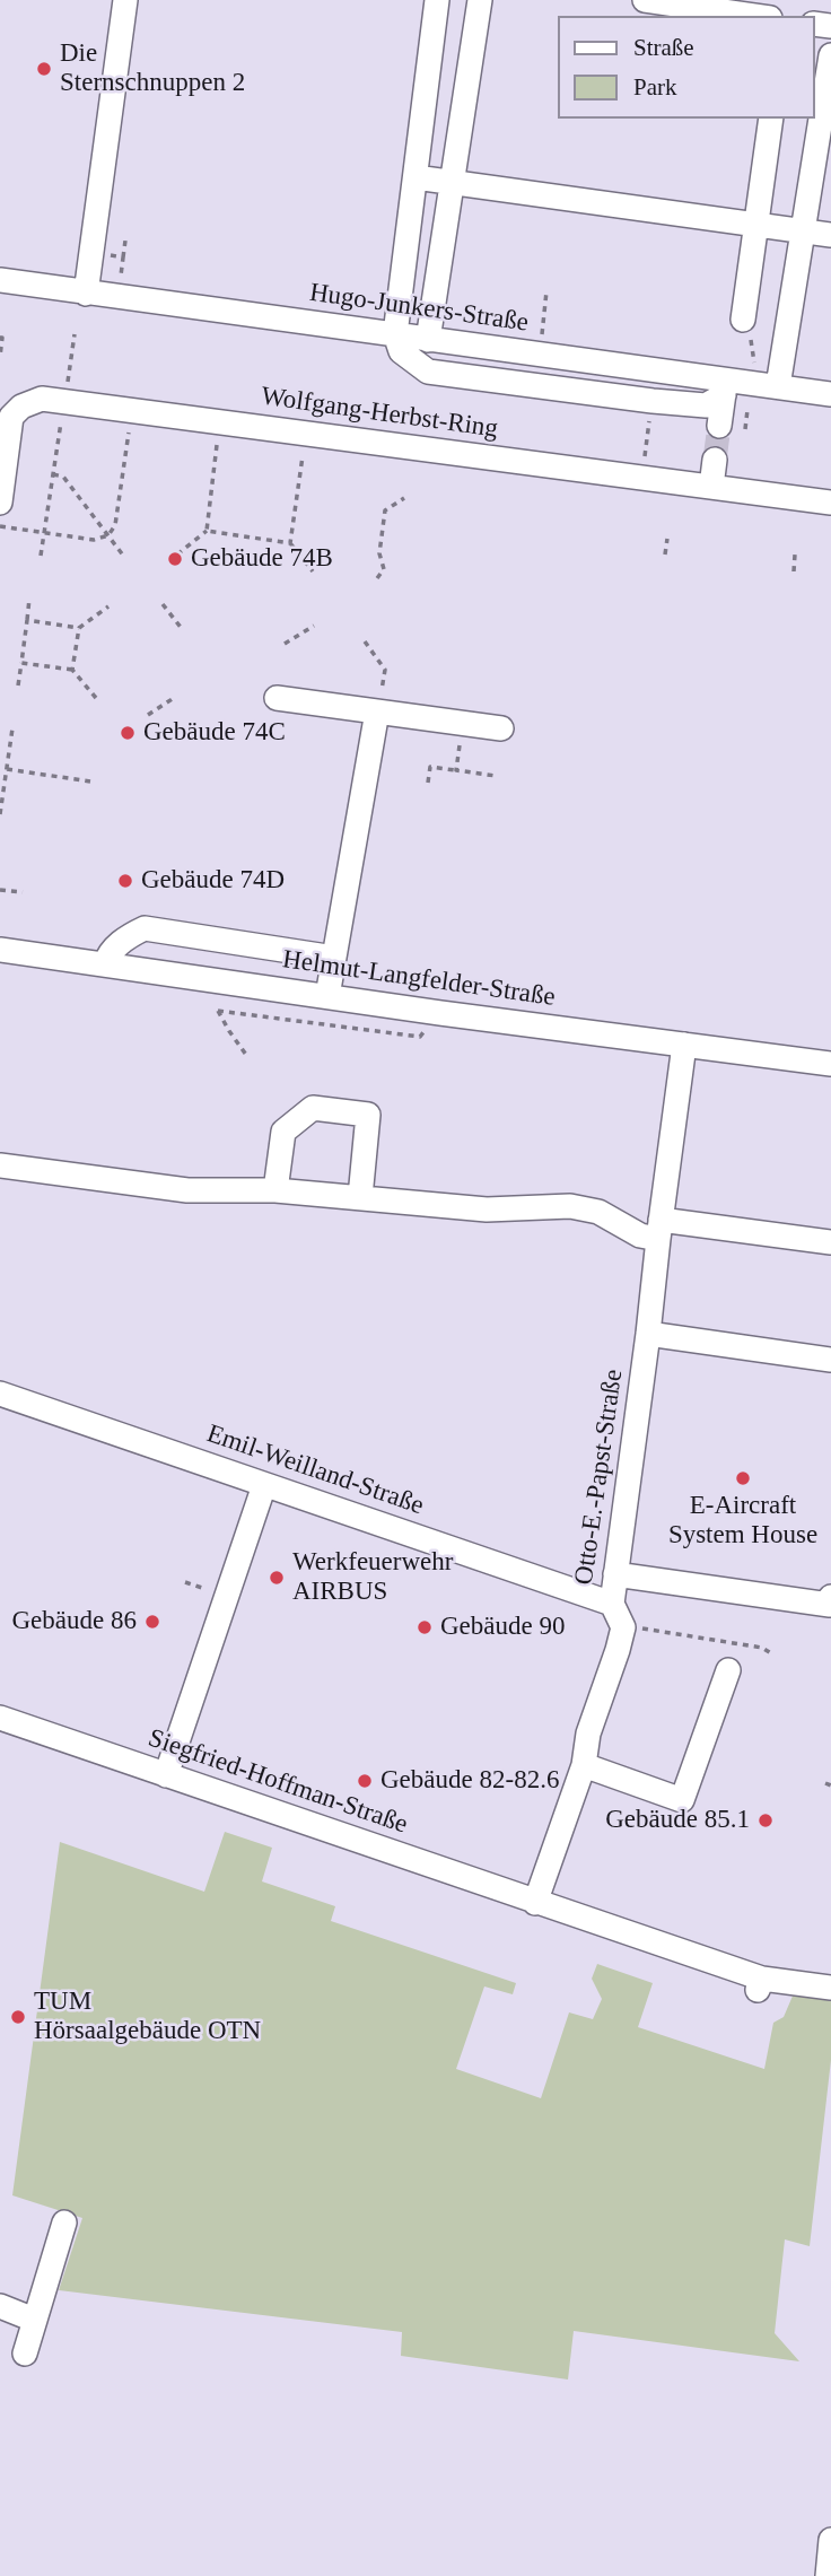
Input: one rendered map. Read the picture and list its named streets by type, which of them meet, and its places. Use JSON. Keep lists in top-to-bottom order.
{
  "streets": {
    "street": [
      "Hugo-Junkers-Straße",
      "Wolfgang-Herbst-Ring",
      "Helmut-Langfelder-Straße",
      "Emil-Weilland-Straße",
      "Otto-E.-Papst-Straße",
      "Siegfried-Hoffman-Straße"
    ]
  },
  "crossings": [
    ["Helmut-Langfelder-Straße", "Otto-E.-Papst-Straße"],
    ["Emil-Weilland-Straße", "Otto-E.-Papst-Straße"]
  ],
  "places": [
    "Die Sternschnuppen 2",
    "Gebäude 74B",
    "Gebäude 74C",
    "Gebäude 74D",
    "E-Aircraft System House",
    "Werkfeuerwehr AIRBUS",
    "Gebäude 86",
    "Gebäude 90",
    "Gebäude 82-82.6",
    "Gebäude 85.1",
    "TUM Hörsaalgebäude OTN"
  ],
  "legend": ["Straße", "Park"]
}
